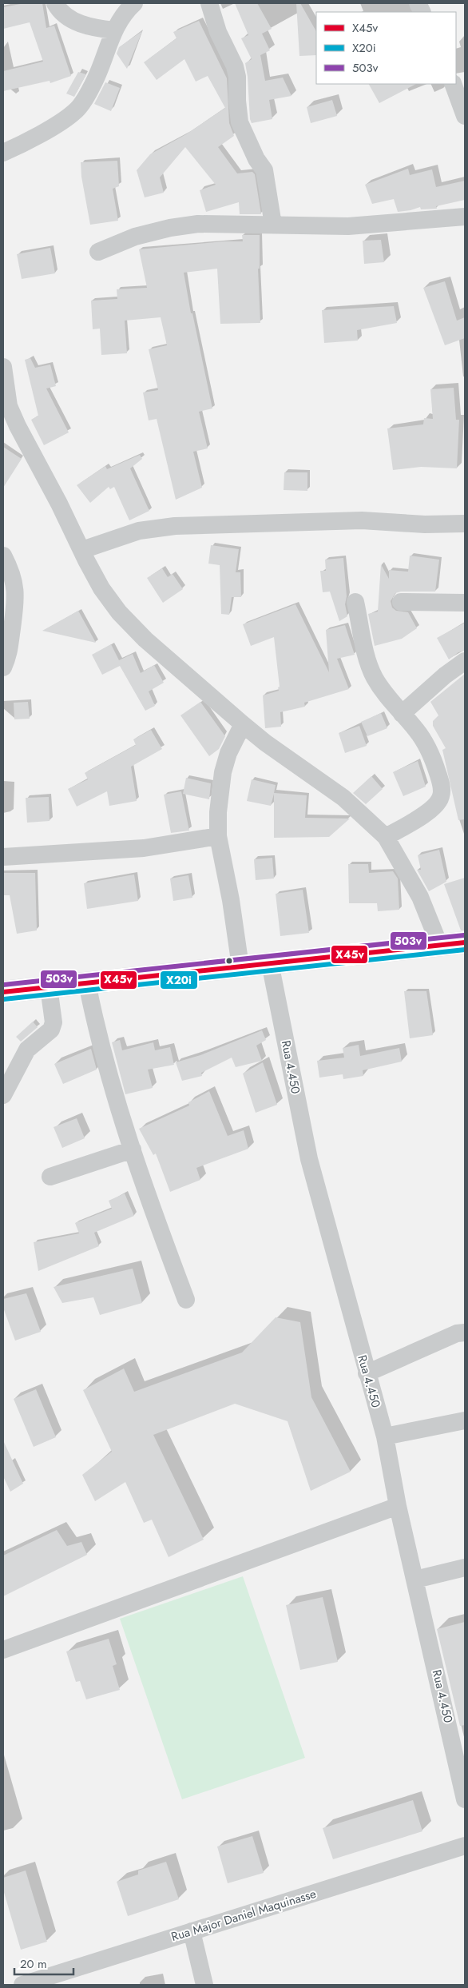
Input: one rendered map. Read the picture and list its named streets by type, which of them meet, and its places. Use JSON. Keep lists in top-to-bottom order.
{
  "streets": {
    "street": ["Rua 4.450", "Rua Major Daniel Maquinasse"]
  },
  "lines": ["transit line 503v", "transit line X45v", "transit line X20i"],
  "legend": ["X45v", "X20i", "503v"],
  "scale_bar": "20 m"
}
